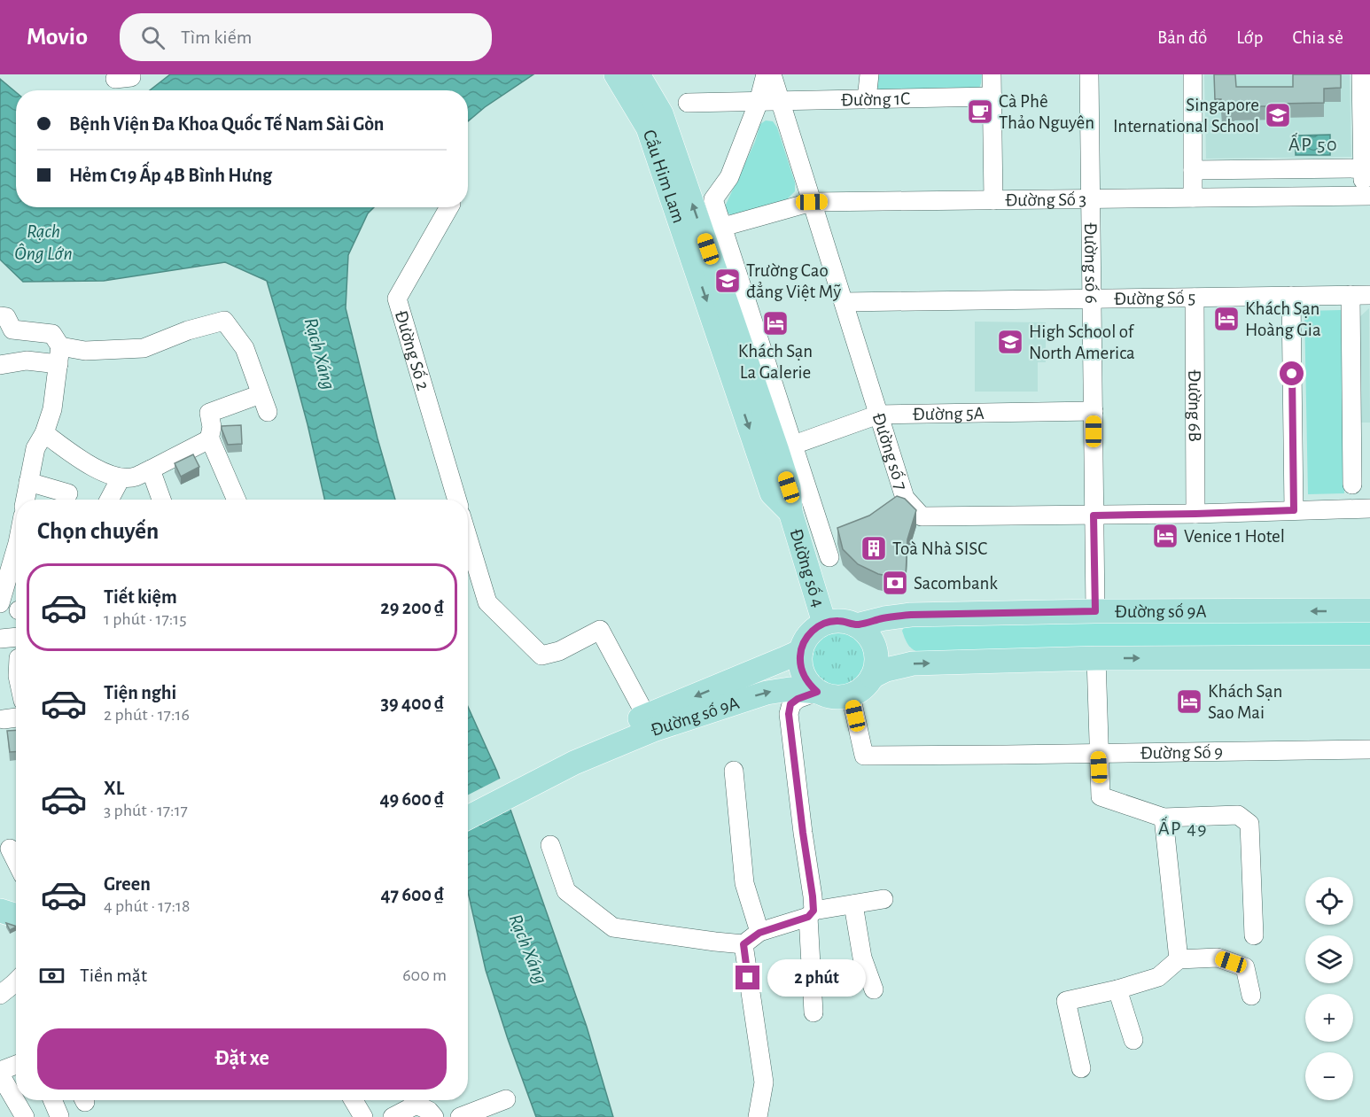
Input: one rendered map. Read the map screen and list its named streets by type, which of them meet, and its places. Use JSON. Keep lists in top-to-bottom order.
{
  "streets": {
    "main road": ["Cầu Him Lam", "Đường số 4", "Đường số 9A"],
    "street": [
      "Đường 1C",
      "Đường Số 3",
      "Đường số 6",
      "Đường Số 5",
      "Đường Số 2",
      "Đường 6B",
      "Đường 5A",
      "Đường số 7",
      "Đường Số 9"
    ]
  },
  "crossings": [
    ["Đường 1C", "Đường số 7"],
    ["Cầu Him Lam", "Đường số 4"],
    ["Đường Số 3", "Đường số 6"],
    ["Đường Số 3", "Đường số 7"],
    ["Đường số 6", "Đường Số 5"],
    ["Đường số 6", "Đường 5A"],
    ["Đường số 6", "Đường số 7"],
    ["Đường số 6", "Đường số 9A"],
    ["Đường Số 5", "Đường 6B"],
    ["Đường Số 5", "Đường số 7"],
    ["Đường 6B", "Đường số 7"],
    ["Đường 5A", "Đường số 7"],
    ["Đường 5A", "Đường số 4"],
    ["Đường số 4", "Đường số 9A"],
    ["Đường số 4", "Đường Số 9"],
    ["Đường số 9A", "Đường Số 9"]
  ],
  "districts": ["ẤP 50", "ẤP 49"],
  "water": ["Rạch Ông Lớn", "Rạch Xáng"],
  "places": {
    "cafe": ["Cà Phê Thảo Nguyên"],
    "school or university": ["Singapore International School", "Trường Cao đẳng Việt Mỹ", "High School of North America"],
    "hotel": [
      "Khách Sạn Hoàng Gia",
      "Khách Sạn La Galerie",
      "Venice 1 Hotel",
      "Khách Sạn Sao Mai"
    ],
    "building": ["Toà Nhà SISC"],
    "bank": ["Sacombank"]
  },
  "page": {
    "header": "Movio",
    "search": "Tìm kiếm",
    "nav": ["Bản đồ", "Lớp", "Chia sẻ"],
    "banner": ["Bệnh Viện Đa Khoa Quốc Tế Nam Sài Gòn", "Hẻm C19 Ấp 4B Bình Hưng"],
    "heading": "Chọn chuyến",
    "list": [
      {
        "name": "Tiết kiệm",
        "note": "1 phút · 17:15",
        "value": "29 200 ₫"
      },
      {
        "name": "Tiện nghi",
        "note": "2 phút · 17:16",
        "value": "39 400 ₫"
      },
      {
        "name": "XL",
        "note": "3 phút · 17:17",
        "value": "49 600 ₫"
      },
      {
        "name": "Green",
        "note": "4 phút · 17:18",
        "value": "47 600 ₫"
      }
    ],
    "map_buttons": ["+", "−"],
    "pay": ["Tiền mặt", "600 m"],
    "bubble": "2 phút",
    "buttons": "Đặt xe"
  }
}
